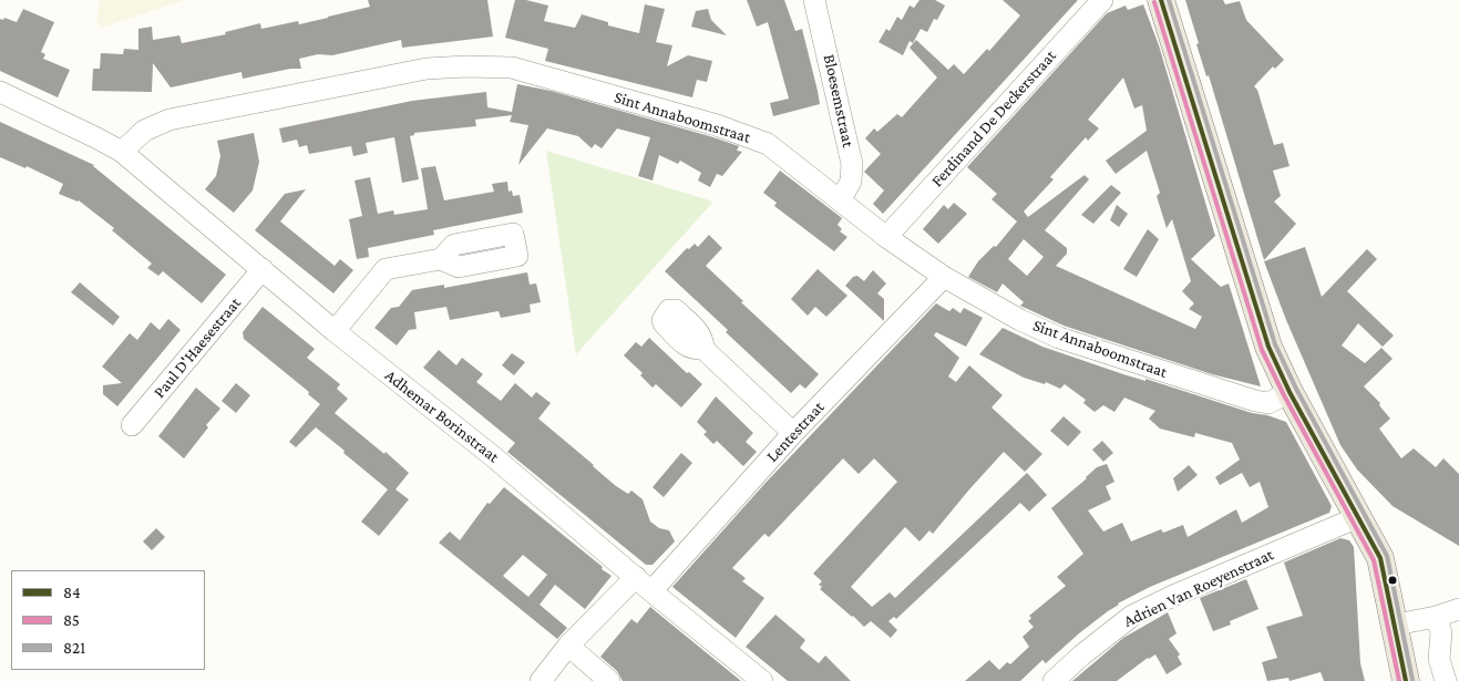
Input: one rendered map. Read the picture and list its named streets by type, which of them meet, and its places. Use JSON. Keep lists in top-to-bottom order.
{
  "streets": {
    "street": [
      "Bloesemstraat",
      "Sint Annaboomstraat",
      "Ferdinand De Deckerstraat",
      "Paul D'Haesestraat",
      "Adhemar Borinstraat",
      "Lentestraat",
      "Adrien Van Roeyenstraat"
    ]
  },
  "crossings": [
    ["Bloesemstraat", "Sint Annaboomstraat"],
    ["Sint Annaboomstraat", "Ferdinand De Deckerstraat"],
    ["Sint Annaboomstraat", "Adhemar Borinstraat"],
    ["Sint Annaboomstraat", "Lentestraat"],
    ["Paul D'Haesestraat", "Adhemar Borinstraat"],
    ["Adhemar Borinstraat", "Lentestraat"]
  ],
  "lines": ["transit line 84", "transit line 821", "transit line 85"],
  "legend": ["84", "85", "821"]
}
